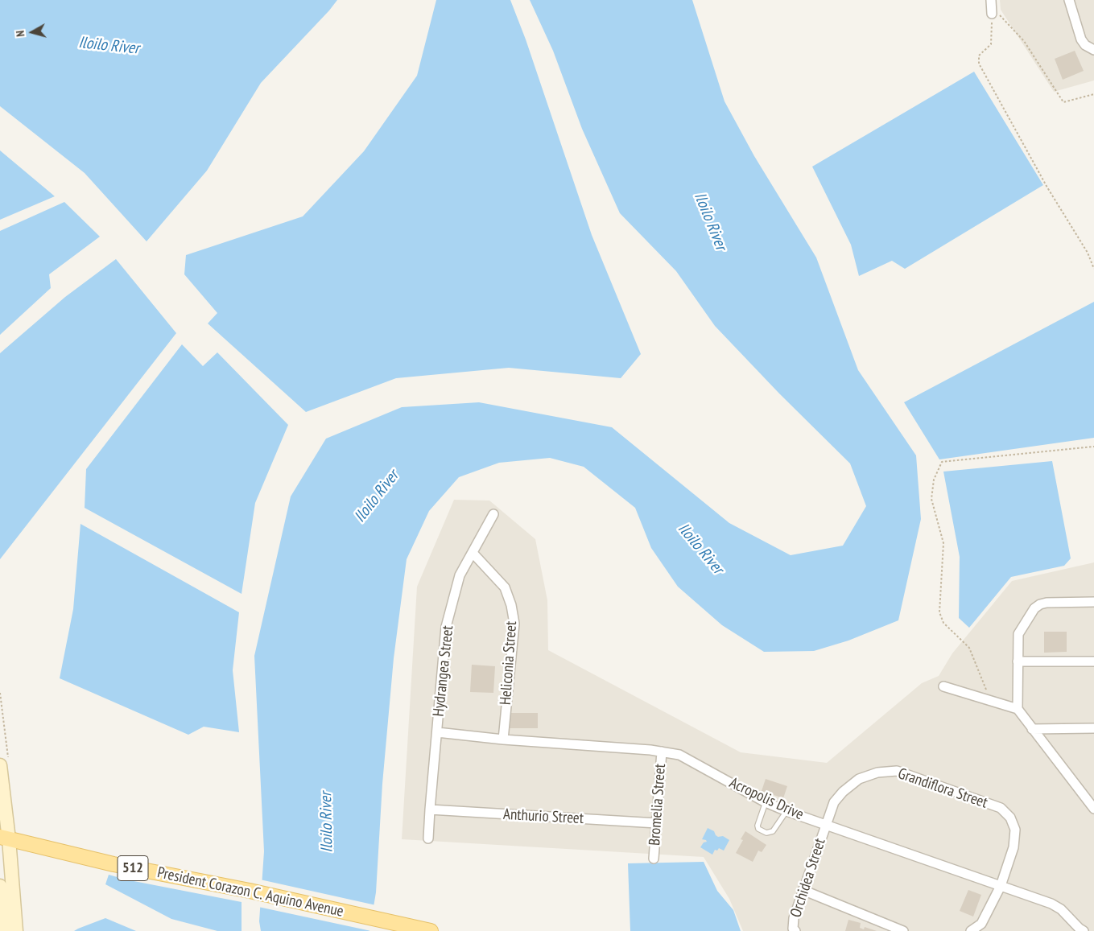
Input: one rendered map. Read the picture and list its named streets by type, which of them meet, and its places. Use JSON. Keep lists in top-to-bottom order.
{
  "streets": {
    "main road": ["512", "President Corazon C. Aquino Avenue"],
    "street": [
      "Heliconia Street",
      "Hydrangea Street",
      "Grandiflora Street",
      "Acropolis Drive",
      "Bromelia Street",
      "Anthurio Street",
      "Orchidea Street"
    ]
  },
  "crossings": [
    ["Heliconia Street", "Hydrangea Street"],
    ["Heliconia Street", "Acropolis Drive"],
    ["Hydrangea Street", "Acropolis Drive"],
    ["Hydrangea Street", "Anthurio Street"],
    ["Grandiflora Street", "Acropolis Drive"],
    ["Grandiflora Street", "Orchidea Street"],
    ["Acropolis Drive", "Bromelia Street"],
    ["Acropolis Drive", "Orchidea Street"],
    ["Bromelia Street", "Anthurio Street"]
  ],
  "water": ["Iloilo River"],
  "north": "left"
}
